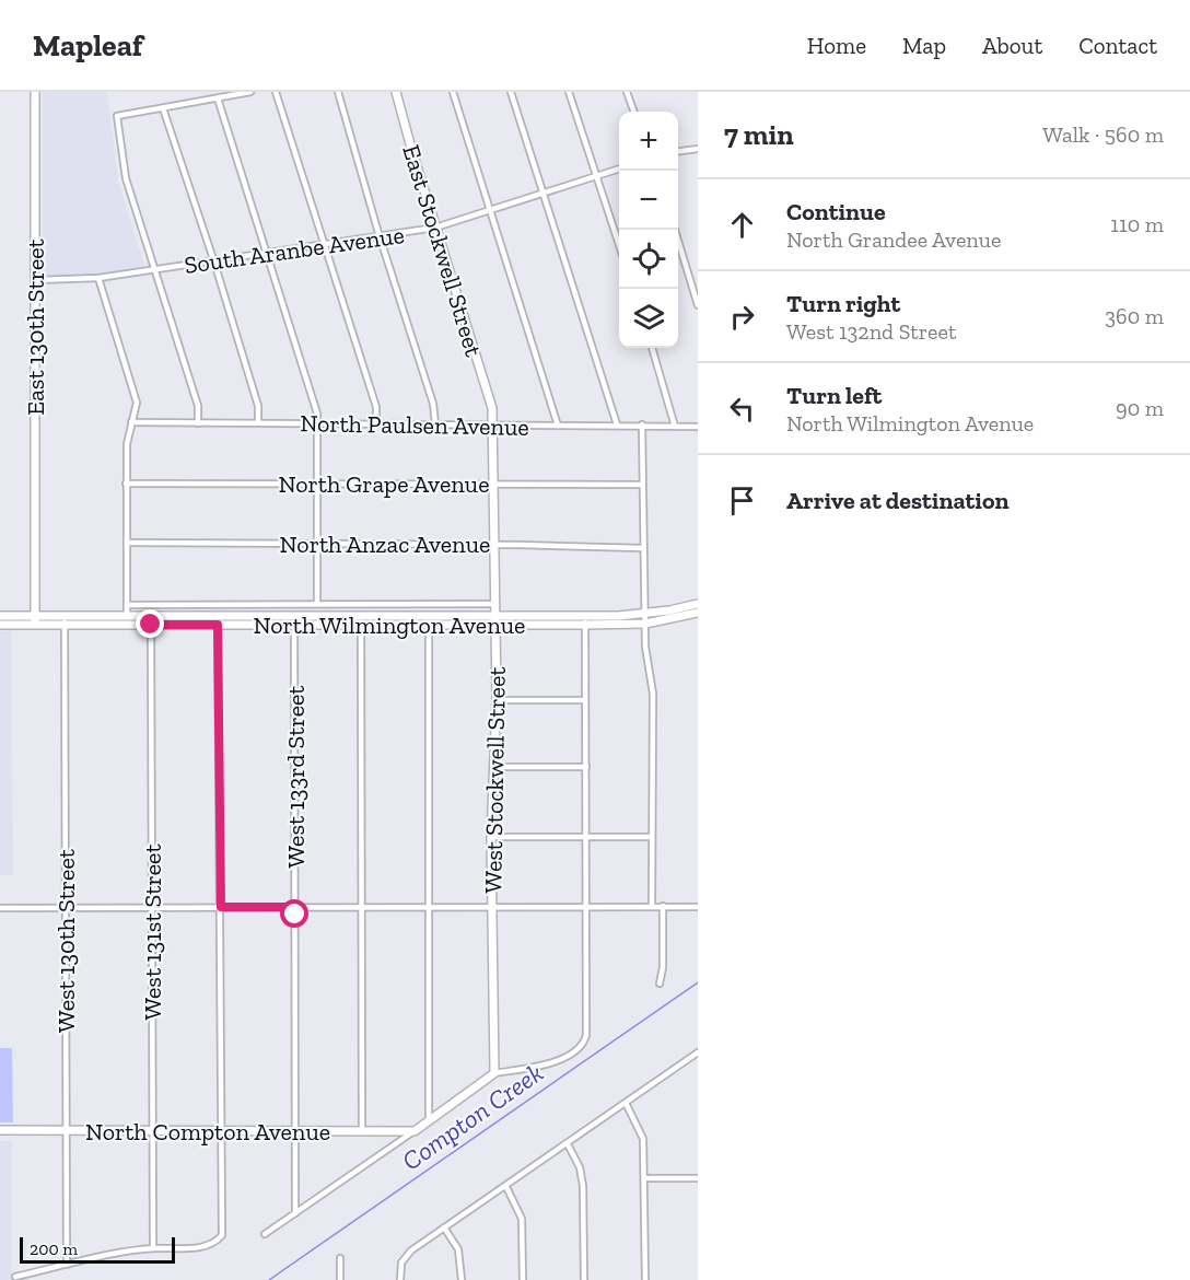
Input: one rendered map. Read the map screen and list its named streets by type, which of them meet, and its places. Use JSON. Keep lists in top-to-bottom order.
{
  "streets": {
    "street": [
      "South Aranbe Avenue",
      "East Stockwell Street",
      "East 130th Street",
      "North Paulsen Avenue",
      "North Grape Avenue",
      "North Anzac Avenue",
      "North Wilmington Avenue",
      "West 133rd Street",
      "West Stockwell Street",
      "West 131st Street",
      "West 130th Street",
      "North Compton Avenue"
    ]
  },
  "crossings": [
    ["South Aranbe Avenue", "East Stockwell Street"],
    ["South Aranbe Avenue", "East 130th Street"],
    ["East Stockwell Street", "West Stockwell Street"],
    ["East 130th Street", "North Wilmington Avenue"],
    ["North Paulsen Avenue", "West Stockwell Street"],
    ["North Grape Avenue", "West Stockwell Street"],
    ["North Anzac Avenue", "West Stockwell Street"],
    ["North Wilmington Avenue", "West 133rd Street"],
    ["North Wilmington Avenue", "West Stockwell Street"],
    ["North Wilmington Avenue", "West 131st Street"],
    ["North Wilmington Avenue", "West 130th Street"],
    ["West 133rd Street", "North Compton Avenue"],
    ["West 131st Street", "North Compton Avenue"],
    ["West 130th Street", "North Compton Avenue"]
  ],
  "water": ["Compton Creek"],
  "scale_bar": "200 m",
  "page": {
    "header": "Mapleaf",
    "nav": [
      "Home",
      "Map",
      "About",
      "Contact"
    ],
    "heading": ["7 min", "Walk · 560 m"],
    "map_buttons": ["+", "−"],
    "list": [
      ["Continue", "North Grandee Avenue", "110 m"],
      ["Turn right", "West 132nd Street", "360 m"],
      ["Turn left", "North Wilmington Avenue", "90 m"],
      "Arrive at destination"
    ],
    "scale": "200 m"
  }
}
